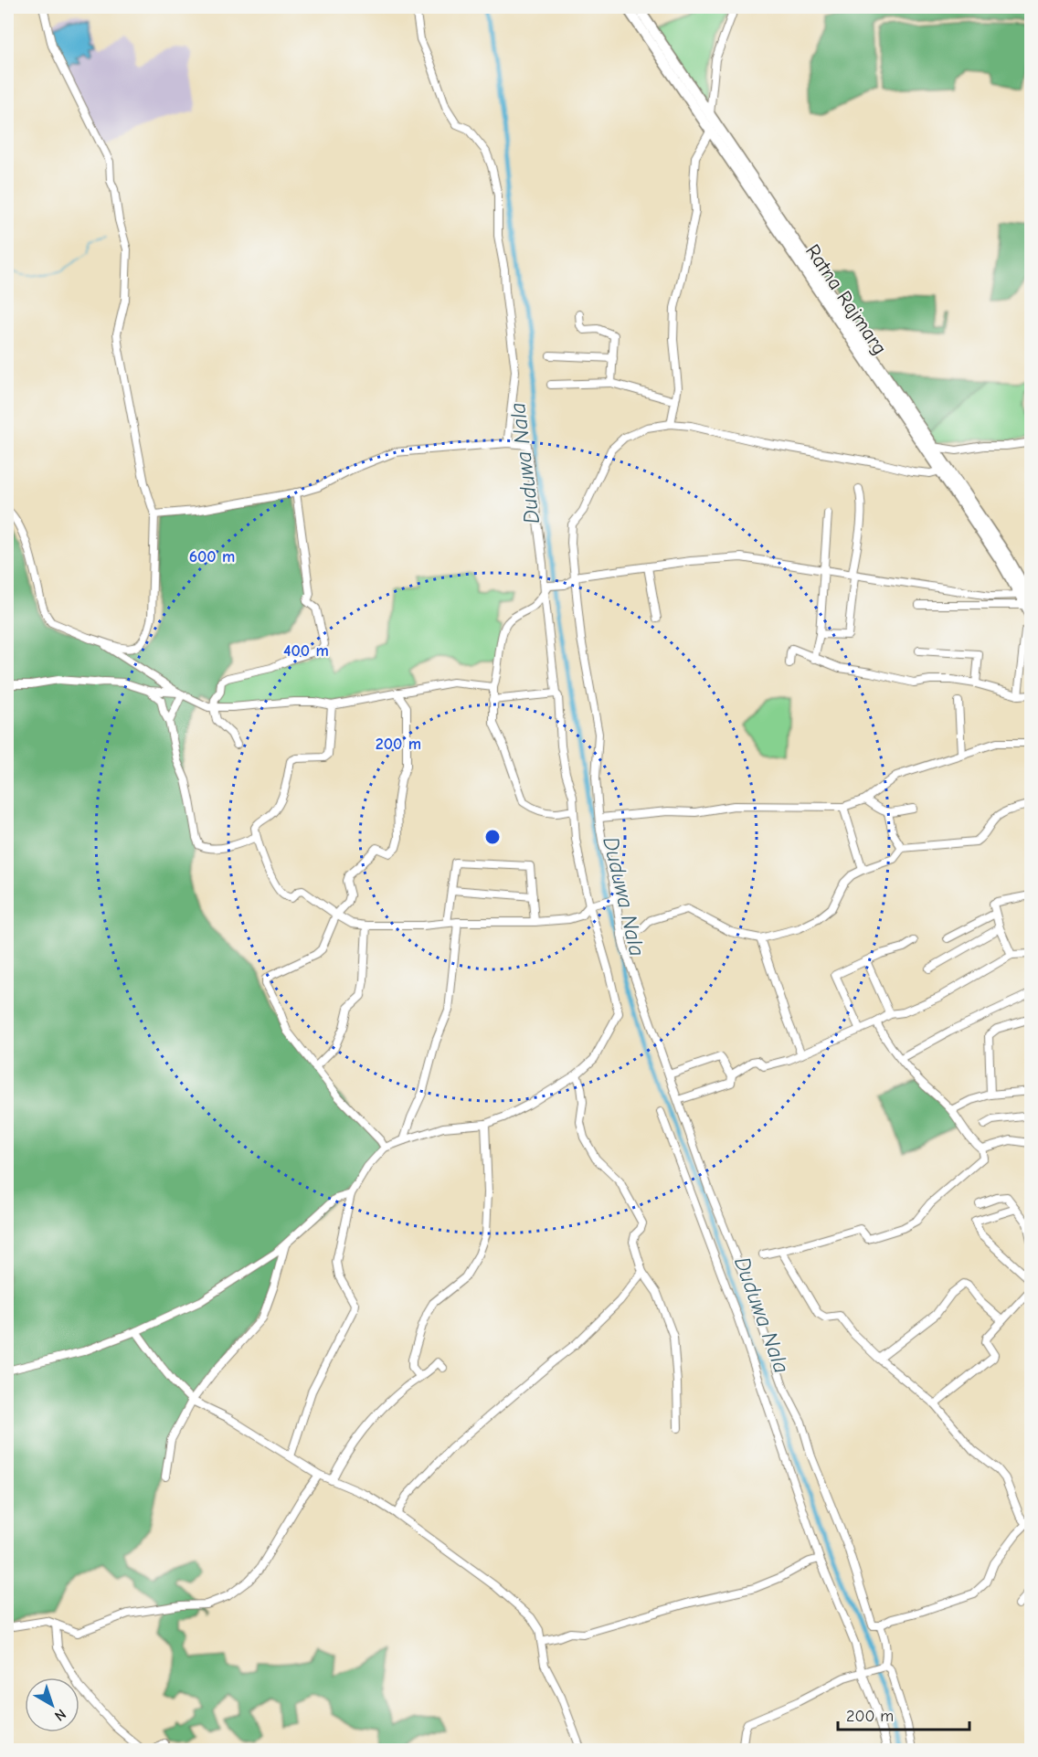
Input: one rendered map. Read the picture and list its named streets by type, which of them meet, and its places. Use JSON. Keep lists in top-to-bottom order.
{
  "streets": {
    "highway": ["Ratna Rajmarg"]
  },
  "water": ["Duduwa Nala"],
  "scale_bar": "200 m",
  "north": "bottom right",
  "rings": ["600 m", "400 m", "200 m"]
}
